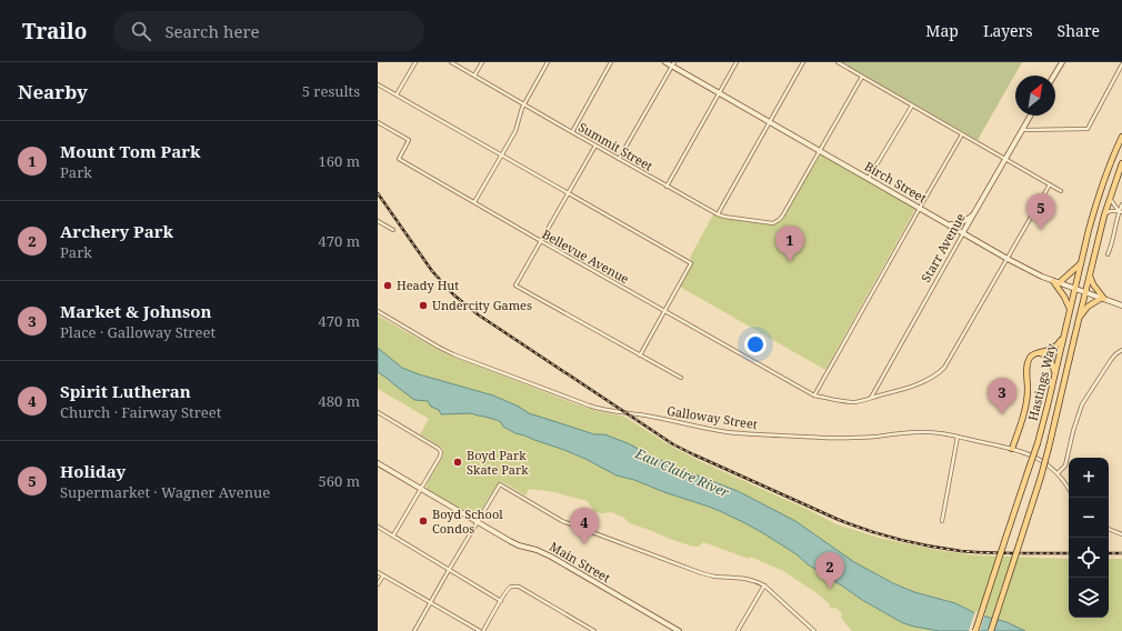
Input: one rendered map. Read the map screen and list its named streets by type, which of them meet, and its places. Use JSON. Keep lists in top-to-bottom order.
{
  "streets": {
    "main road": [
      "Birch Street",
      "Starr Avenue",
      "Hastings Way",
      "Main Street"
    ],
    "street": ["Summit Street", "Bellevue Avenue", "Galloway Street"]
  },
  "crossings": [
    ["Summit Street", "Birch Street"],
    ["Birch Street", "Starr Avenue"],
    ["Birch Street", "Bellevue Avenue"],
    ["Birch Street", "Hastings Way"],
    ["Starr Avenue", "Bellevue Avenue"]
  ],
  "water": ["Eau Claire River"],
  "places": [
    "Heady Hut",
    "Undercity Games",
    "Boyd Park Skate Park",
    "Boyd School Condos"
  ],
  "north": "top right",
  "page": {
    "header": "Trailo",
    "search": "Search here",
    "nav": ["Map", "Layers", "Share"],
    "heading": ["Nearby", "5 results"],
    "list": [
      {
        "mark": "1",
        "name": "Mount Tom Park",
        "note": "Park",
        "value": "160 m"
      },
      {
        "mark": "2",
        "name": "Archery Park",
        "note": "Park",
        "value": "470 m"
      },
      {
        "mark": "3",
        "name": "Market & Johnson",
        "note": "Place · Galloway Street",
        "value": "470 m"
      },
      {
        "mark": "4",
        "name": "Spirit Lutheran",
        "note": "Church · Fairway Street",
        "value": "480 m"
      },
      {
        "mark": "5",
        "name": "Holiday",
        "note": "Supermarket · Wagner Avenue",
        "value": "560 m"
      }
    ],
    "pins": [
      "5",
      "1",
      "3",
      "4",
      "2"
    ],
    "map_buttons": ["+", "−"]
  }
}
